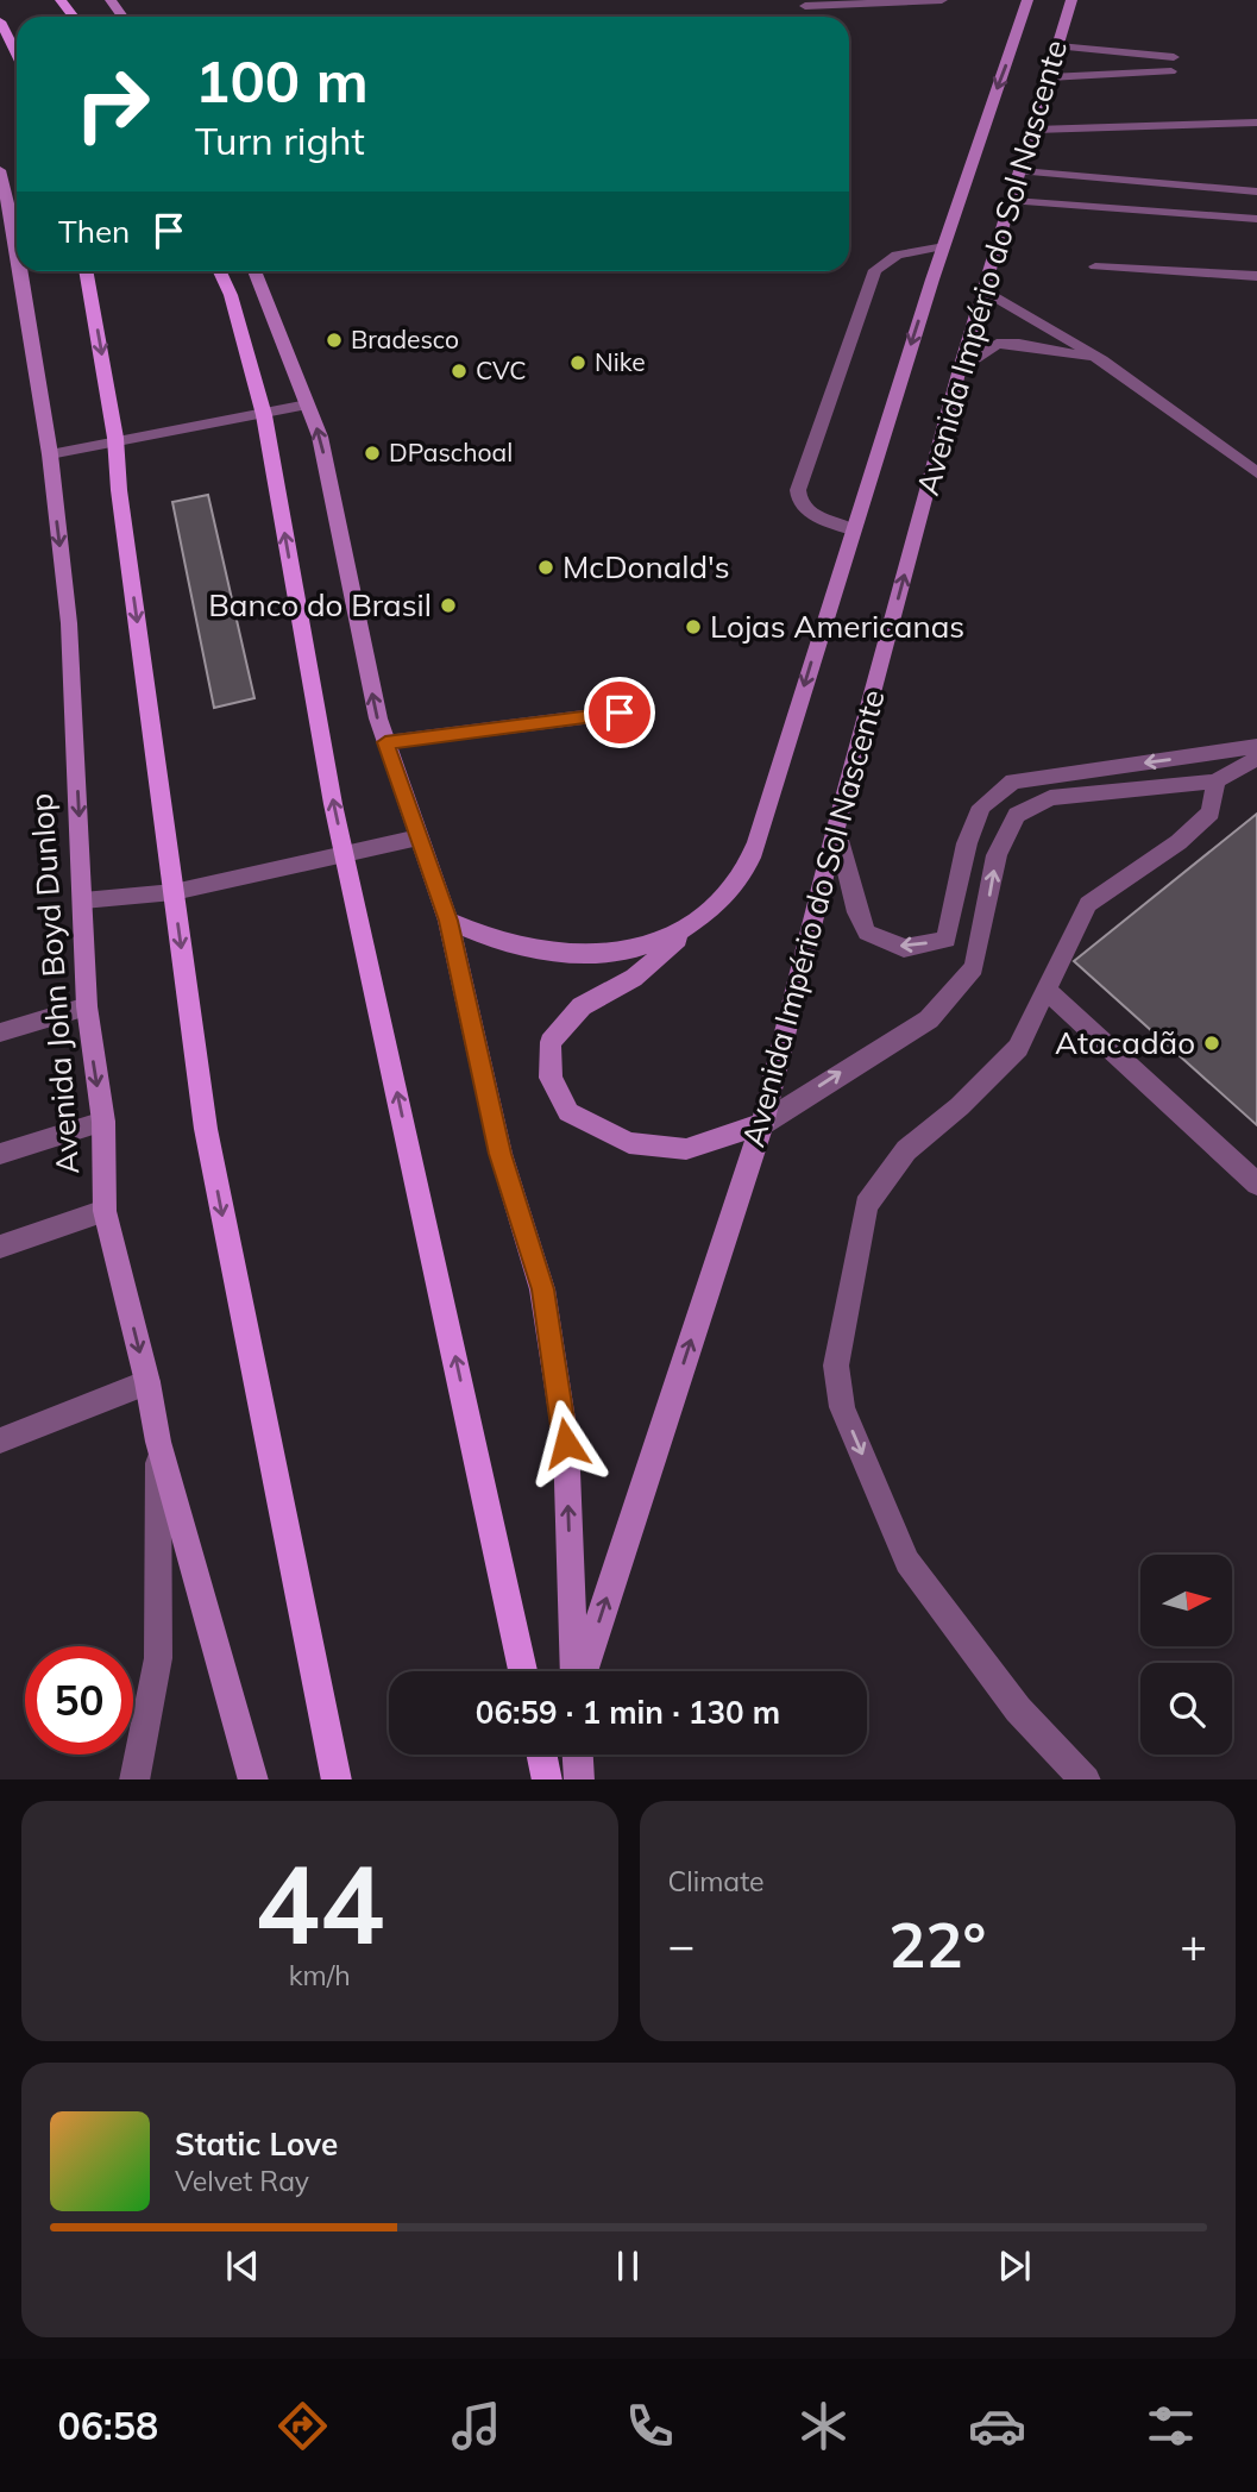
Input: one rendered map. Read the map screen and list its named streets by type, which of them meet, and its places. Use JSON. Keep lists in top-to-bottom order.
{
  "streets": {
    "main road": ["Avenida Império do Sol Nascente", "Avenida John Boyd Dunlop"]
  },
  "places": [
    "Bradesco",
    "Nike",
    "CVC",
    "DPaschoal",
    "McDonald's",
    "Banco do Brasil",
    "Lojas Americanas",
    "Atacadão"
  ],
  "north": "right",
  "page": {
    "turn": ["100 m", "Turn right"],
    "then": "Then",
    "limit": "50",
    "trip": "06:59 · 1 min · 130 m",
    "tile": [
      ["44", "km/h"],
      "Climate"
    ],
    "heat": ["−", "22°", "+"],
    "song": ["Static Love", "Velvet Ray"],
    "tabs": "06:58"
  }
}
